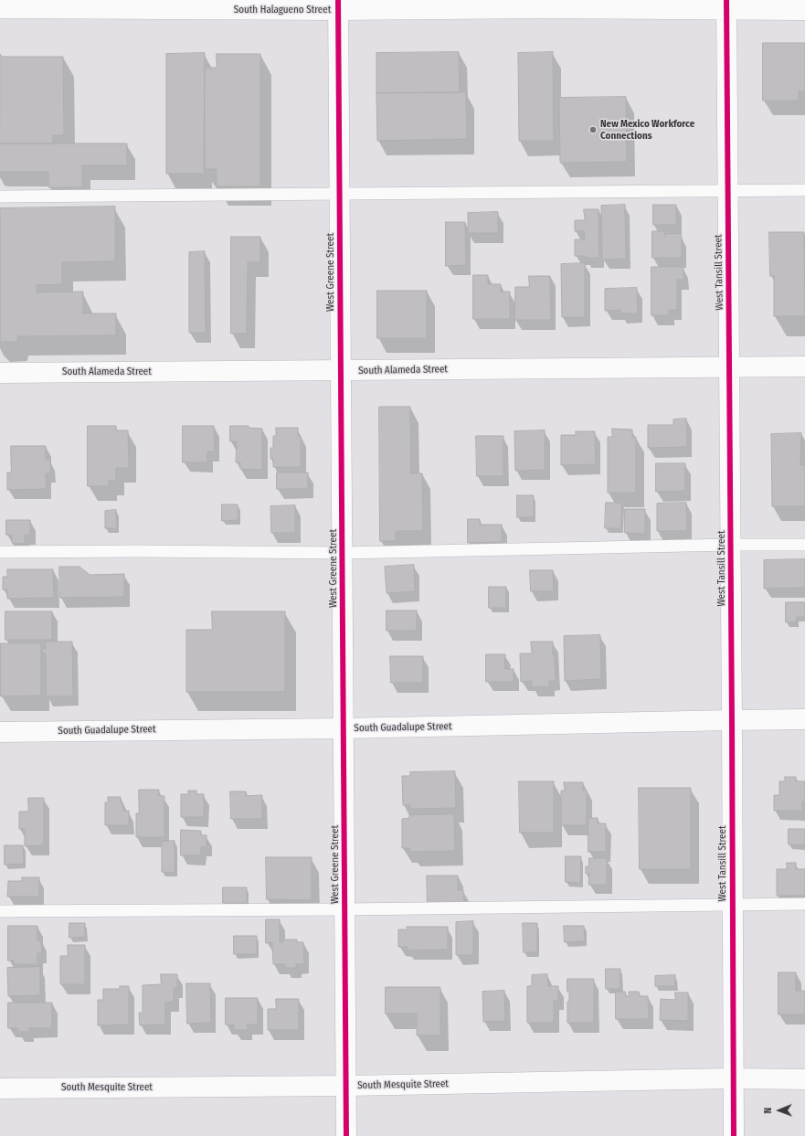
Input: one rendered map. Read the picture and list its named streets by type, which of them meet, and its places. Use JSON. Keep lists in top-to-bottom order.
{
  "streets": {
    "street": [
      "South Halagueno Street",
      "West Greene Street",
      "West Tansill Street",
      "South Alameda Street",
      "South Guadalupe Street",
      "South Mesquite Street"
    ]
  },
  "crossings": [
    ["South Halagueno Street", "West Greene Street"],
    ["South Halagueno Street", "West Tansill Street"],
    ["West Greene Street", "South Alameda Street"],
    ["West Greene Street", "South Guadalupe Street"],
    ["West Greene Street", "South Mesquite Street"],
    ["West Tansill Street", "South Alameda Street"],
    ["West Tansill Street", "South Guadalupe Street"],
    ["West Tansill Street", "South Mesquite Street"]
  ],
  "places": ["New Mexico Workforce Connections"],
  "north": "left"
}
